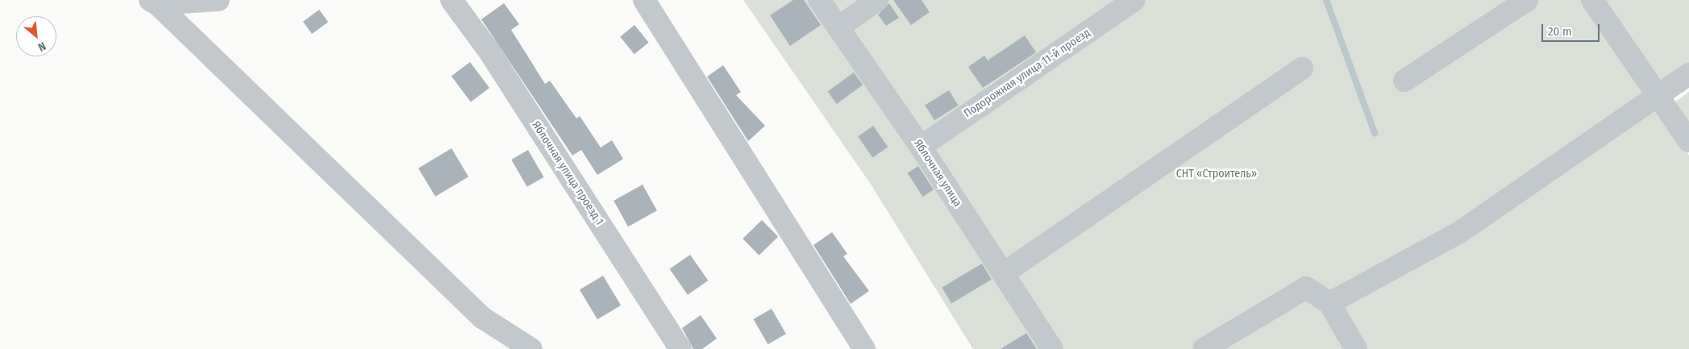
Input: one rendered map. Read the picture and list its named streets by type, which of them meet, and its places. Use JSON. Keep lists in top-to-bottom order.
{
  "streets": {
    "street": ["Подорожная улица 11-й проезд", "Яблочная улица проезд 1", "Яблочная улица"]
  },
  "crossings": [
    ["Подорожная улица 11-й проезд", "Яблочная улица"]
  ],
  "parks": ["СНТ «Строитель»"],
  "scale_bar": "20 m",
  "north": "bottom right"
}
